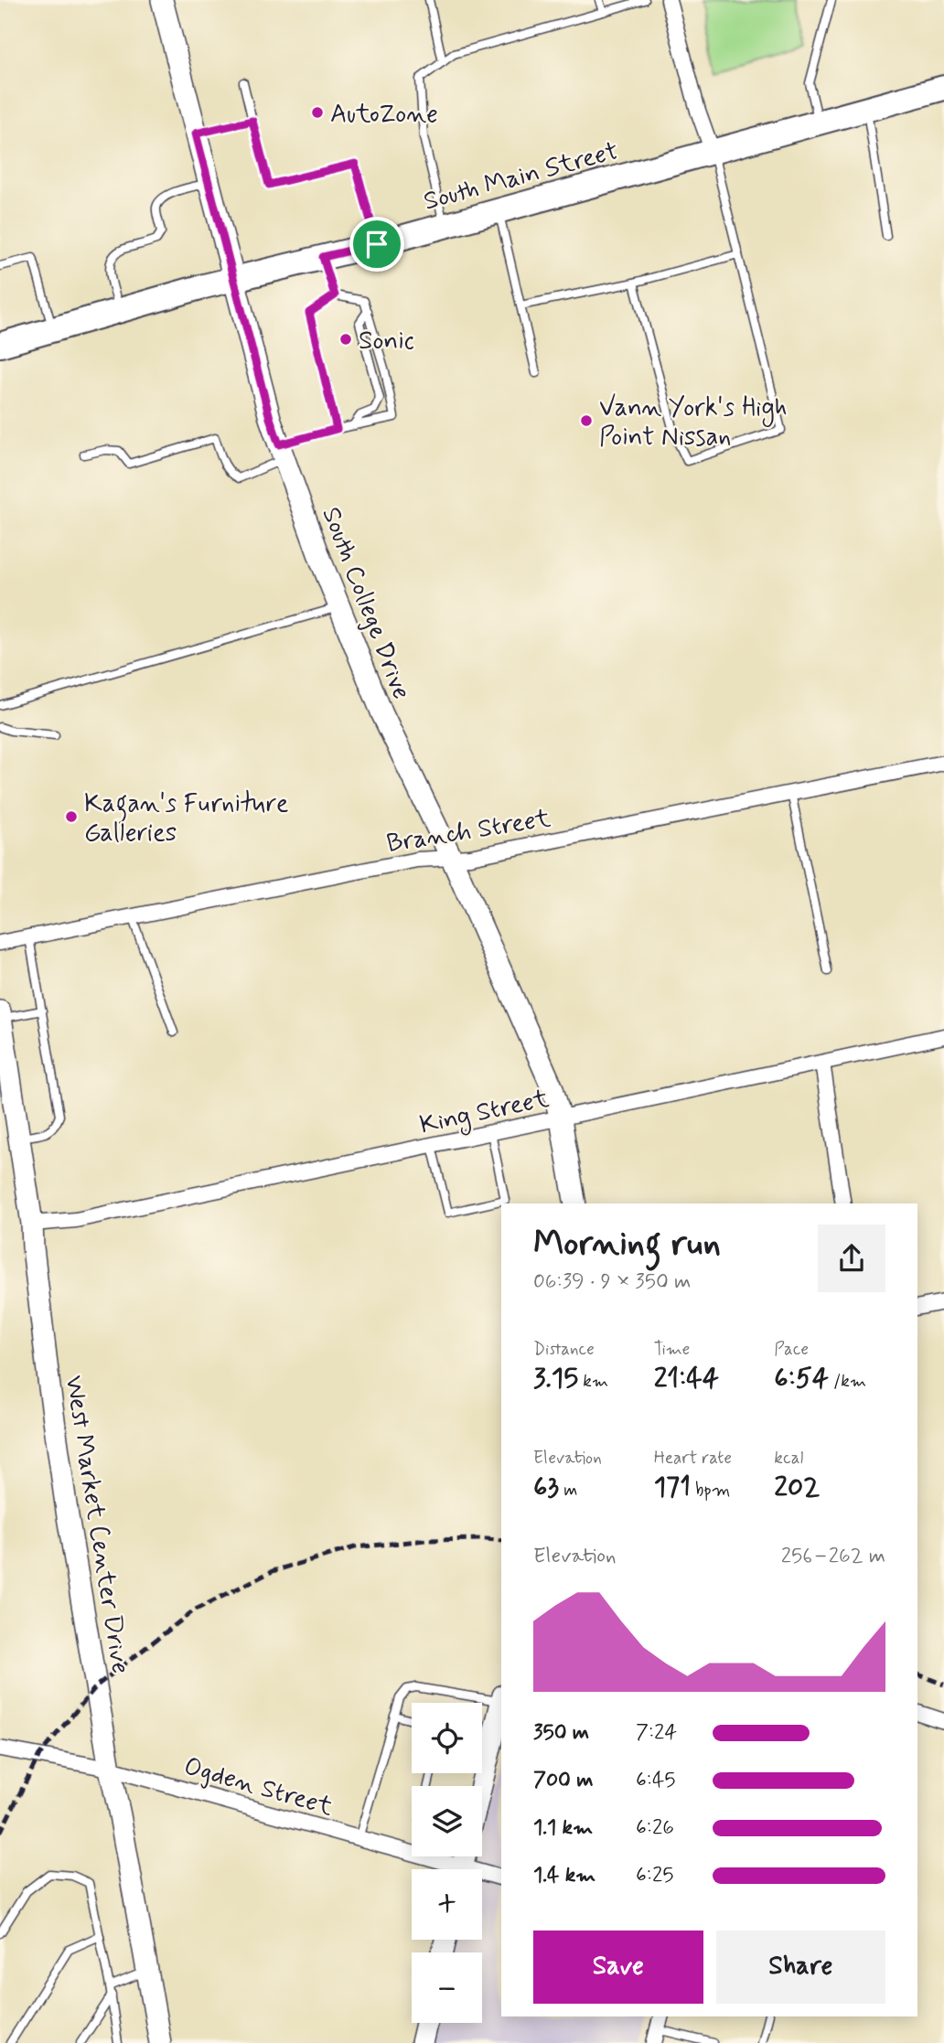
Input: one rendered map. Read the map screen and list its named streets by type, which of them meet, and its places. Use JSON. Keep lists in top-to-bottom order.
{
  "streets": {
    "main road": ["South Main Street", "South College Drive", "West Market Center Drive"],
    "street": ["Branch Street", "King Street", "Ogden Street"]
  },
  "crossings": [
    ["South Main Street", "South College Drive"],
    ["South College Drive", "Branch Street"],
    ["South College Drive", "King Street"],
    ["King Street", "West Market Center Drive"],
    ["West Market Center Drive", "Ogden Street"]
  ],
  "places": [
    "AutoZone",
    "Sonic",
    "Vann York's High Point Nissan",
    "Kagan's Furniture Galleries"
  ],
  "page": {
    "heading": ["Morning run", "06:39 · 9 × 350 m"],
    "stats": [
      ["Distance", "3.15 km"],
      ["Time", "21:44"],
      ["Pace", "6:54 /km"],
      ["Elevation", "63 m"],
      ["Heart rate", "171 bpm"],
      ["kcal", "202"]
    ],
    "chart": ["Elevation", "256–262 m"],
    "map_buttons": ["+", "−"],
    "list": [
      {
        "name": "350 m",
        "note": "7:24"
      },
      {
        "name": "700 m",
        "note": "6:45"
      },
      {
        "name": "1.1 km",
        "note": "6:26"
      },
      {
        "name": "1.4 km",
        "note": "6:25"
      }
    ],
    "buttons": ["Save", "Share"]
  }
}
